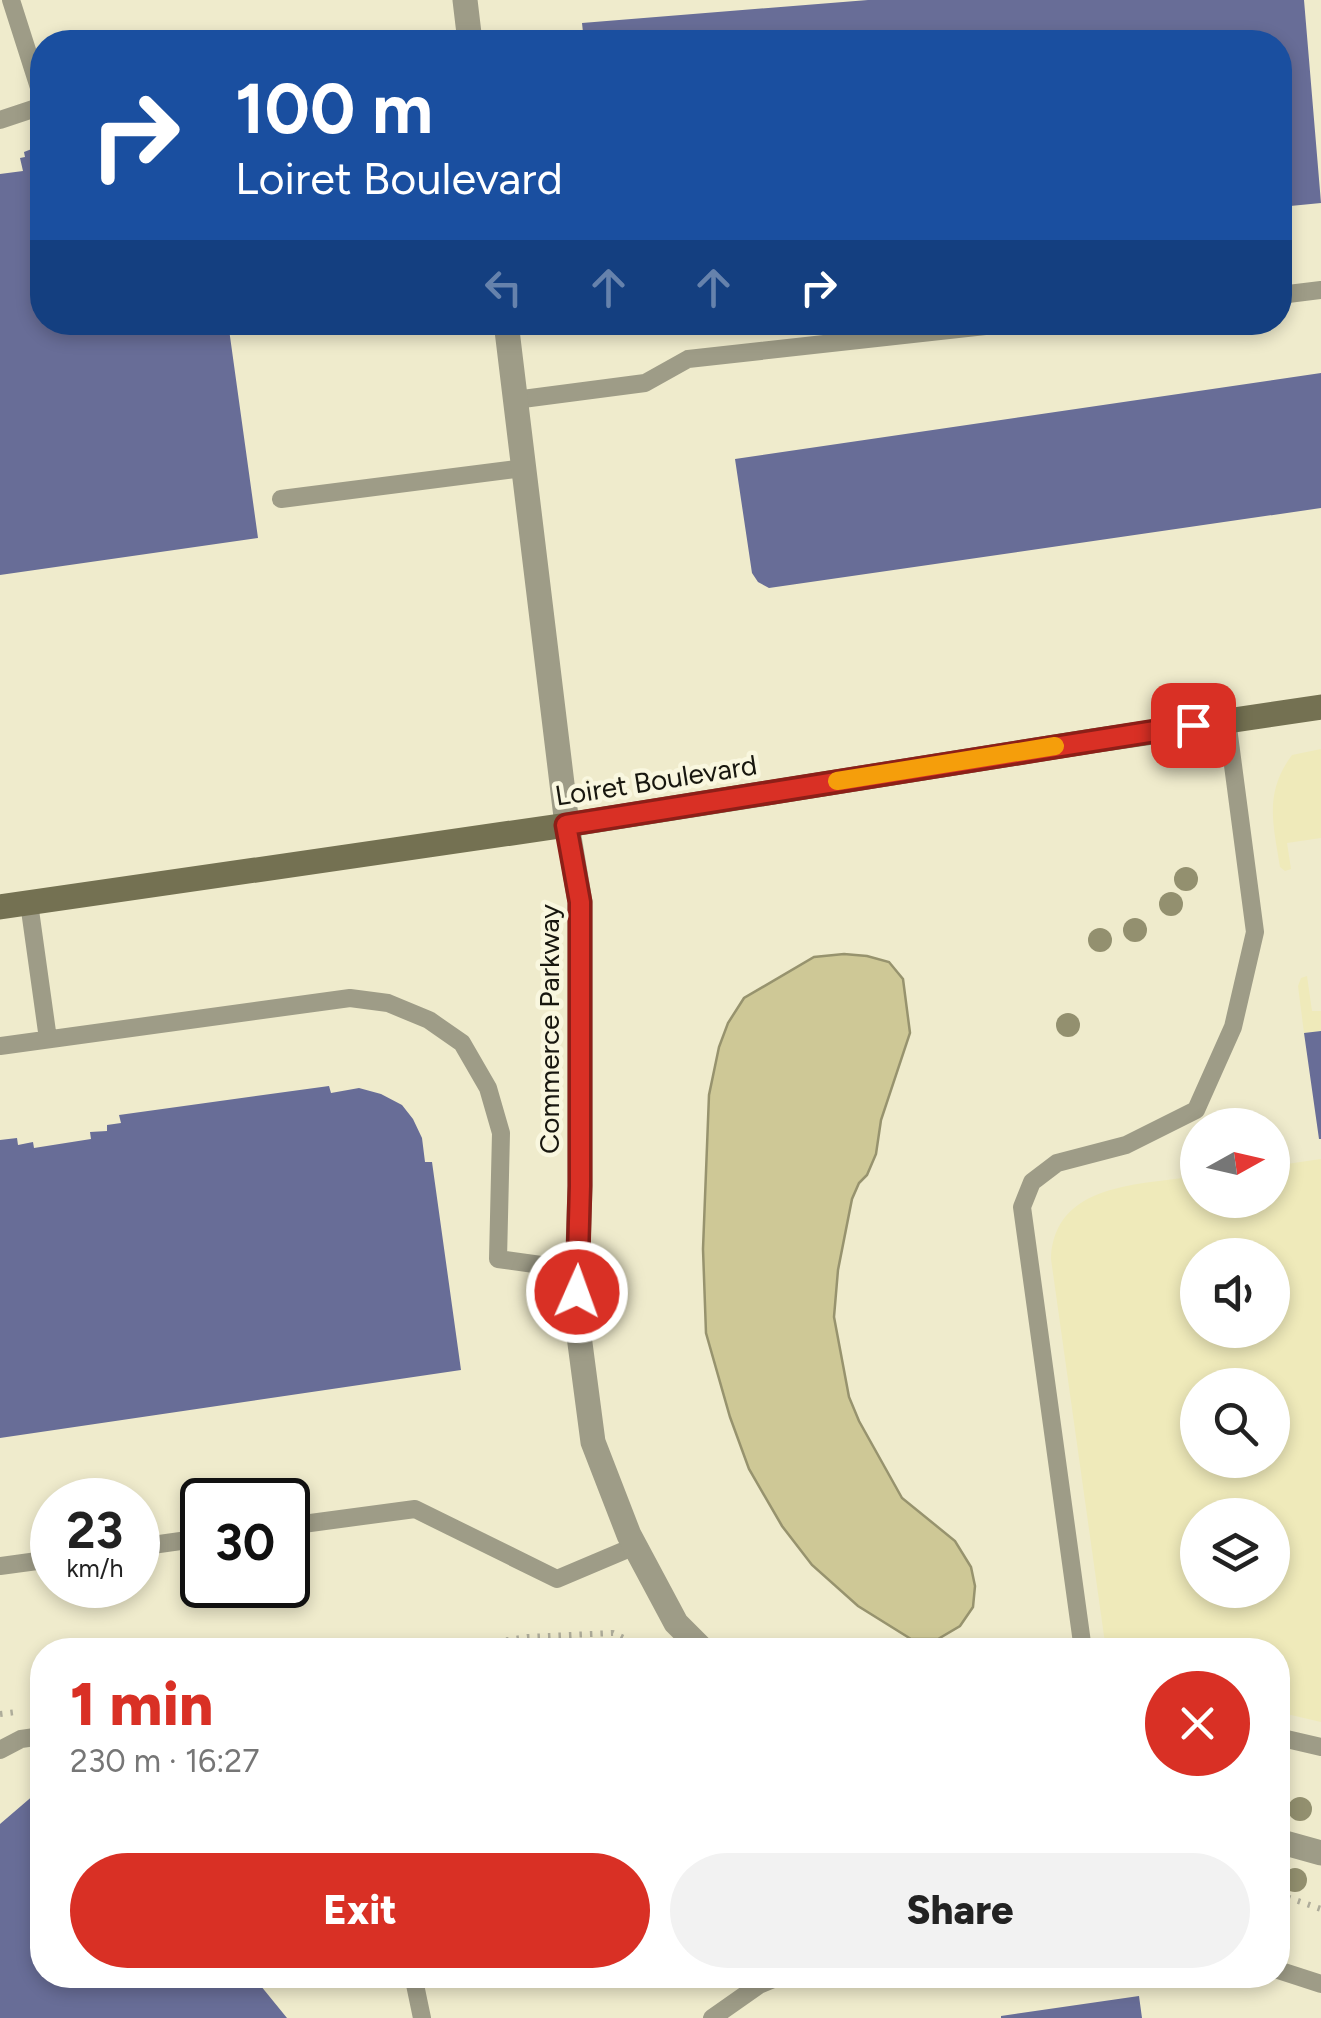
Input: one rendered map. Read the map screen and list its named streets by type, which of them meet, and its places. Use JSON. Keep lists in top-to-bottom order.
{
  "streets": {
    "street": ["Loiret Boulevard", "Commerce Parkway"]
  },
  "crossings": [
    ["Loiret Boulevard", "Commerce Parkway"]
  ],
  "north": "right",
  "page": {
    "turn": ["100 m", "Loiret Boulevard"],
    "speed": "23 km/h",
    "limit": "30",
    "heading": ["1 min", "230 m · 16:27"],
    "buttons": ["Exit", "Share"]
  }
}
